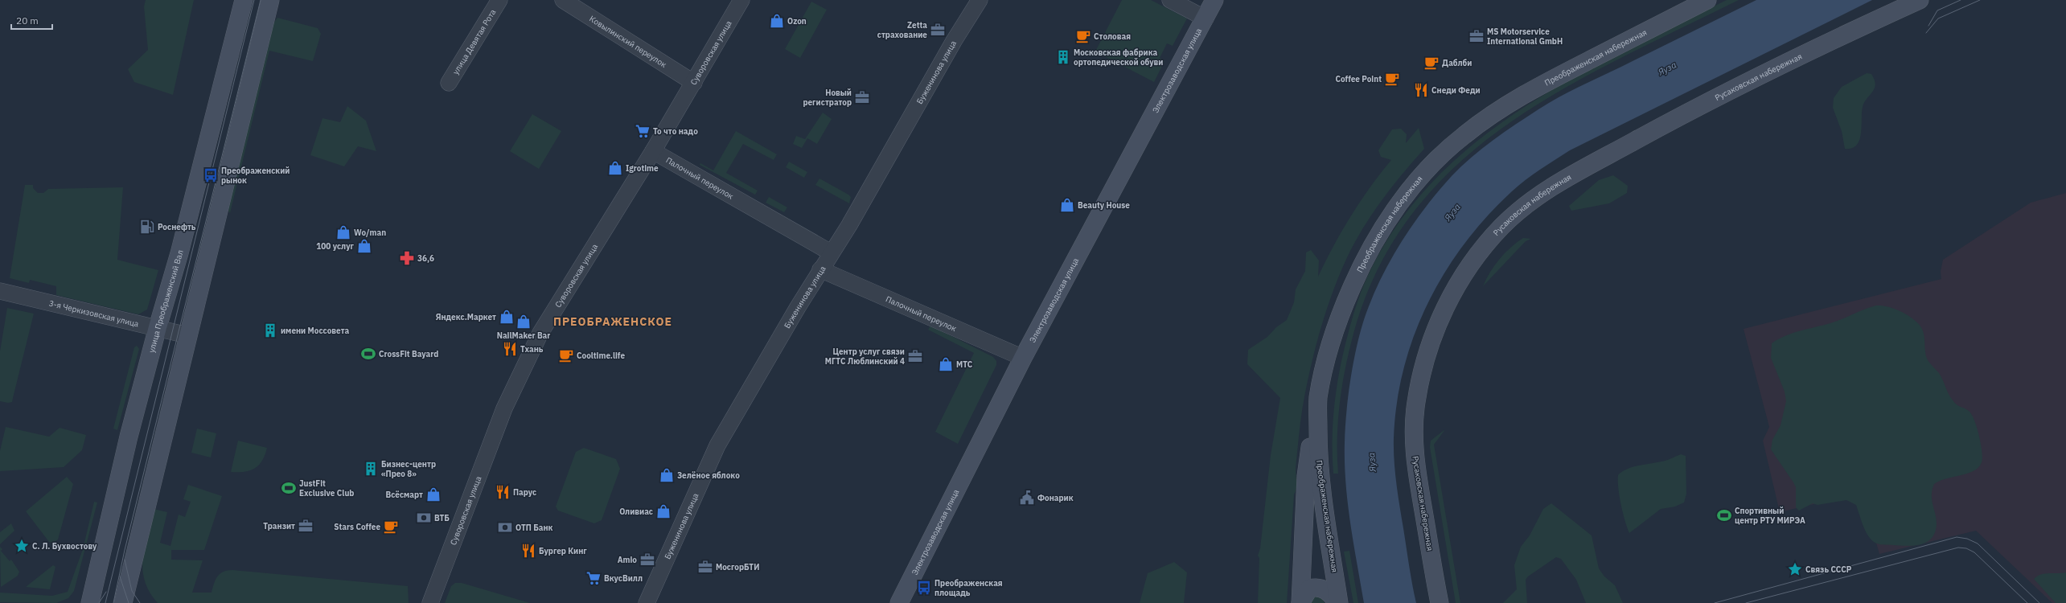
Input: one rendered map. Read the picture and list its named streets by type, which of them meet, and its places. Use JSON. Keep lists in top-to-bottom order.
{
  "streets": {
    "main road": [
      "Преображенская набережная",
      "Электрозаводская улица",
      "Русаковская набережная",
      "улица Преображенский Вал"
    ],
    "street": [
      "улица Девятая Рота",
      "Ковылинский переулок",
      "Суворовская улица",
      "Буженинова улица",
      "Палочный переулок",
      "3-я Черкизовская улица"
    ]
  },
  "crossings": [
    ["Ковылинский переулок", "Суворовская улица"],
    ["Суворовская улица", "Палочный переулок"],
    ["Электрозаводская улица", "Палочный переулок"],
    ["Буженинова улица", "Палочный переулок"],
    ["улица Преображенский Вал", "3-я Черкизовская улица"]
  ],
  "districts": ["ПРЕОБРАЖЕНСКОЕ"],
  "water": ["Яуза"],
  "places": {
    "shop": [
      "Ozon",
      "Igrotime",
      "Beauty House",
      "Wo/man",
      "100 услуг",
      "Яндекс.Маркет",
      "NailMaker Bar",
      "МТС",
      "Зелёное яблоко",
      "Всёсмарт",
      "Оливиас"
    ],
    "office": [
      "Zetta страхование",
      "MS Motorservice International GmbH",
      "Новый регистратор",
      "Центр услуг связи МГТС Люблинский 4",
      "Транзит",
      "Amio",
      "МосгорБТИ"
    ],
    "cafe": [
      "Столовая",
      "Даблби",
      "Coffee Point",
      "Cooltime.life",
      "Stars Coffee"
    ],
    "building": ["Московская фабрика ортопедической обуви", "имени Моссовета", "Бизнес-центр «Прео 8»"],
    "restaurant": [
      "Снеди Феди",
      "Тхань",
      "Парус",
      "Бургер Кинг"
    ],
    "supermarket": ["То что надо", "ВкусВилл"],
    "bus stop": ["Преображенский рынок", "Преображенская площадь"],
    "fuel station": ["Роснефть"],
    "pharmacy": ["36,6"],
    "sports": ["CrossFit Bayard", "JustFit Exclusive Club", "Спортивный центр РТУ МИРЭА"],
    "public building": ["Фонарик"],
    "bank": ["ВТБ", "ОТП Банк"],
    "place": ["С. Л. Бухвостову", "Связь СССР"]
  },
  "scale_bar": "20 m"
}
